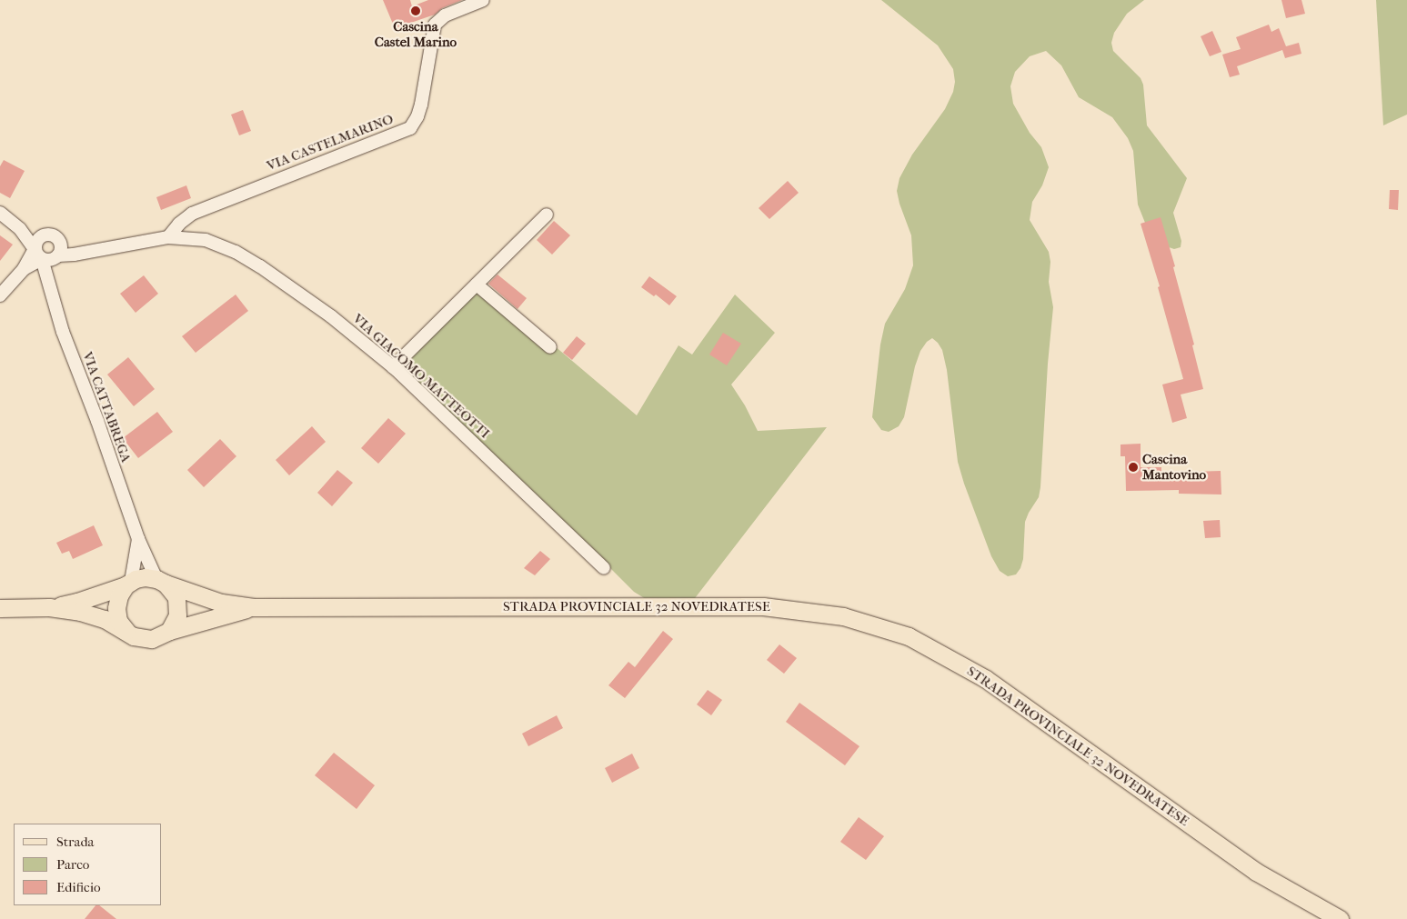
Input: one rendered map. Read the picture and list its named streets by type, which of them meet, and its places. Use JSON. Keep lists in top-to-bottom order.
{
  "streets": {
    "main road": ["STRADA PROVINCIALE 32 NOVEDRATESE"],
    "street": ["VIA CASTELMARINO", "VIA GIACOMO MATTEOTTI", "VIA CATTABREGA"]
  },
  "crossings": [
    ["VIA CASTELMARINO", "VIA GIACOMO MATTEOTTI"],
    ["VIA GIACOMO MATTEOTTI", "VIA CATTABREGA"],
    ["VIA CATTABREGA", "STRADA PROVINCIALE 32 NOVEDRATESE"]
  ],
  "places": ["Cascina Castel Marino", "Cascina Mantovino"],
  "legend": ["Strada", "Parco", "Edificio"]
}
